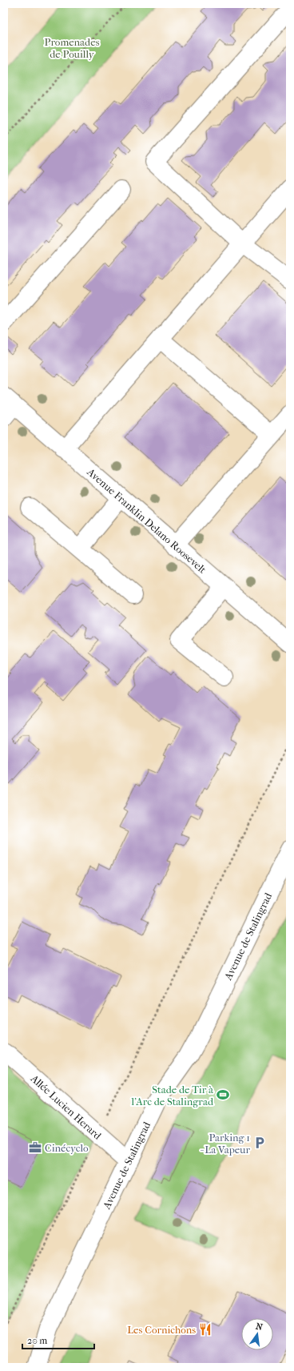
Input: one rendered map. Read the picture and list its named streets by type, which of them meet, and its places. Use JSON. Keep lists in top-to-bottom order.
{
  "streets": {
    "street": ["Avenue Franklin Delano Roosevelt", "Avenue de Stalingrad", "Allée Lucien Herard"]
  },
  "crossings": [
    ["Avenue de Stalingrad", "Allée Lucien Herard"]
  ],
  "parks": ["Promenades de Pouilly"],
  "places": {
    "sports": ["Stade de Tir à l'Arc de Stalingrad"],
    "parking": ["Parking 1 - La Vapeur"],
    "office": ["Cinécyclo"],
    "restaurant": ["Les Cornichons"]
  },
  "scale_bar": "20 m",
  "north": "top"
}
